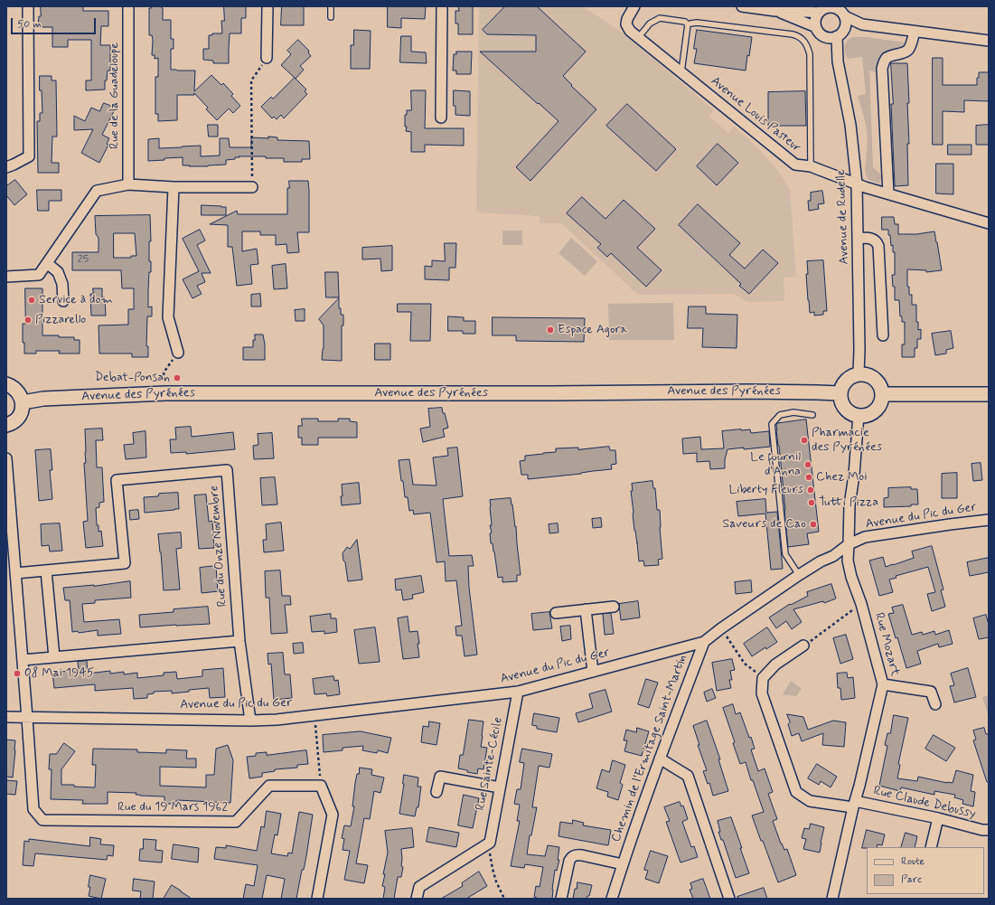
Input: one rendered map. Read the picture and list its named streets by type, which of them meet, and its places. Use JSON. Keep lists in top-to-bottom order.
{
  "streets": {
    "main road": ["Avenue des Pyrénées"],
    "street": [
      "Rue de la Guadeloupe",
      "Avenue Louis Pasteur",
      "Avenue de Rudelle",
      "Avenue du Pic du Ger",
      "Rue du Onze Novembre",
      "Rue Mozart",
      "Chemin de l'Ermitage Saint-Martin",
      "Rue Sainte-Cécile",
      "Rue Claude Debussy",
      "Rue du 19 Mars 1962"
    ]
  },
  "crossings": [
    ["Avenue Louis Pasteur", "Avenue de Rudelle"],
    ["Avenue de Rudelle", "Avenue des Pyrénées"],
    ["Avenue de Rudelle", "Rue Mozart"],
    ["Avenue des Pyrénées", "Rue Mozart"],
    ["Avenue du Pic du Ger", "Rue du Onze Novembre"],
    ["Avenue du Pic du Ger", "Rue Mozart"],
    ["Avenue du Pic du Ger", "Chemin de l'Ermitage Saint-Martin"],
    ["Avenue du Pic du Ger", "Rue Sainte-Cécile"],
    ["Avenue du Pic du Ger", "Rue du 19 Mars 1962"],
    ["Rue du Onze Novembre", "Rue du 19 Mars 1962"],
    ["Rue Mozart", "Rue Claude Debussy"]
  ],
  "places": [
    "Service à dom",
    "Pizzarello",
    "Espace Agora",
    "Debat-Ponsan",
    "Pharmacie des Pyrénées",
    "Le fournil d'Anna",
    "Chez Moi",
    "Liberty Fleurs",
    "Tutti Pizza",
    "Saveurs de Cao",
    "08 Mai 1945"
  ],
  "house_numbers": ["25"],
  "legend": ["Route", "Parc"],
  "scale_bar": "50 m"
}
